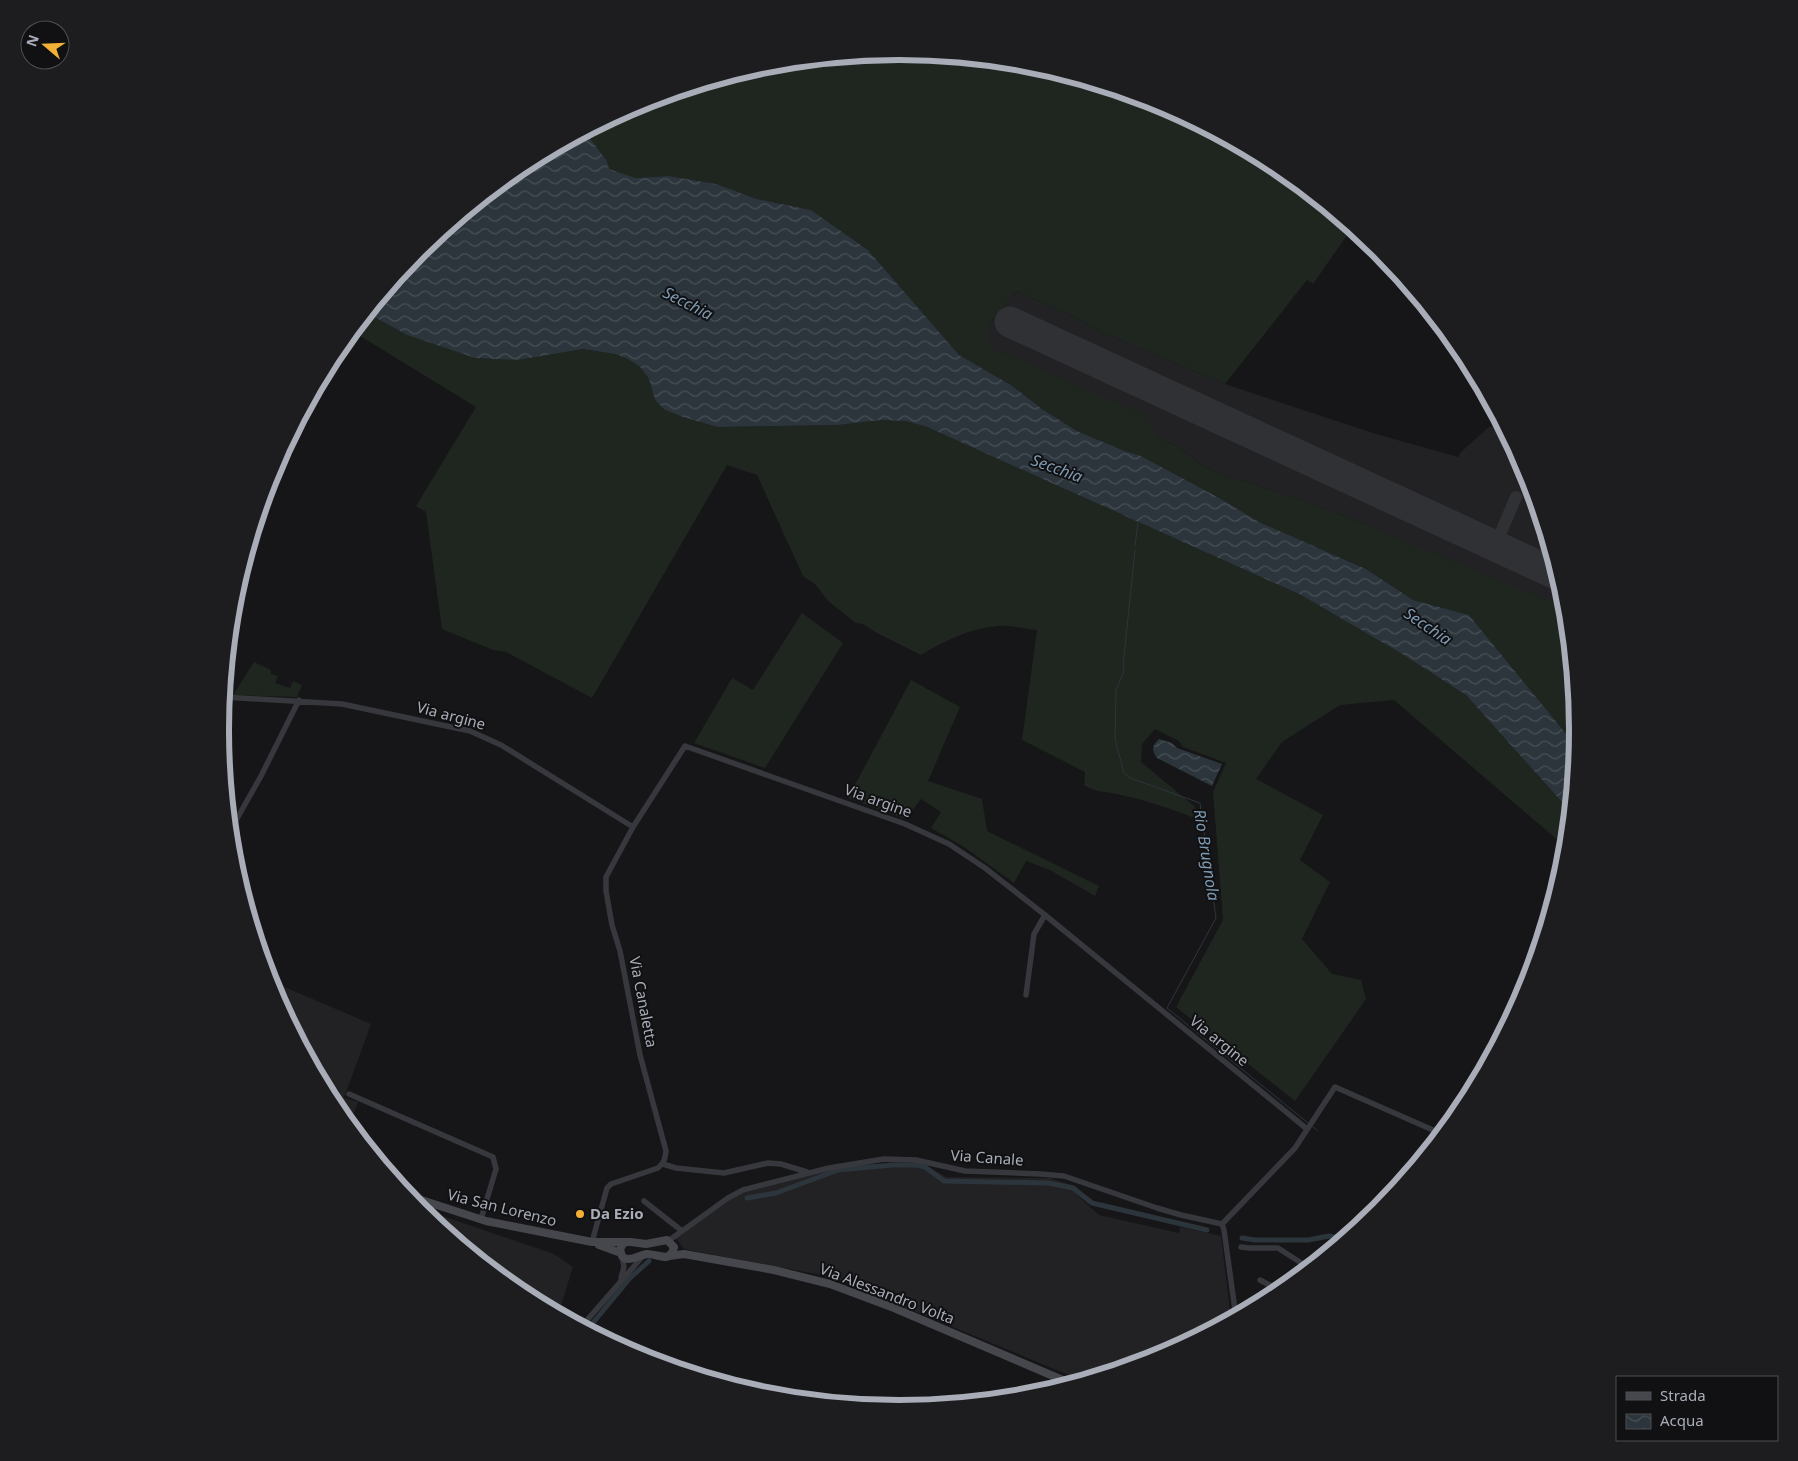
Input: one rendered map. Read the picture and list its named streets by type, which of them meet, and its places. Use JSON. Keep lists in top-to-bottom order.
{
  "streets": {
    "main road": ["Via San Lorenzo", "Via Alessandro Volta"],
    "street": ["Via argine", "Via Canaletta", "Via Canale"]
  },
  "crossings": [
    ["Via argine", "Via Canaletta"]
  ],
  "water": ["Secchia", "Rio Brugnola"],
  "places": ["Da Ezio"],
  "legend": ["Strada", "Acqua"],
  "north": "left"
}
